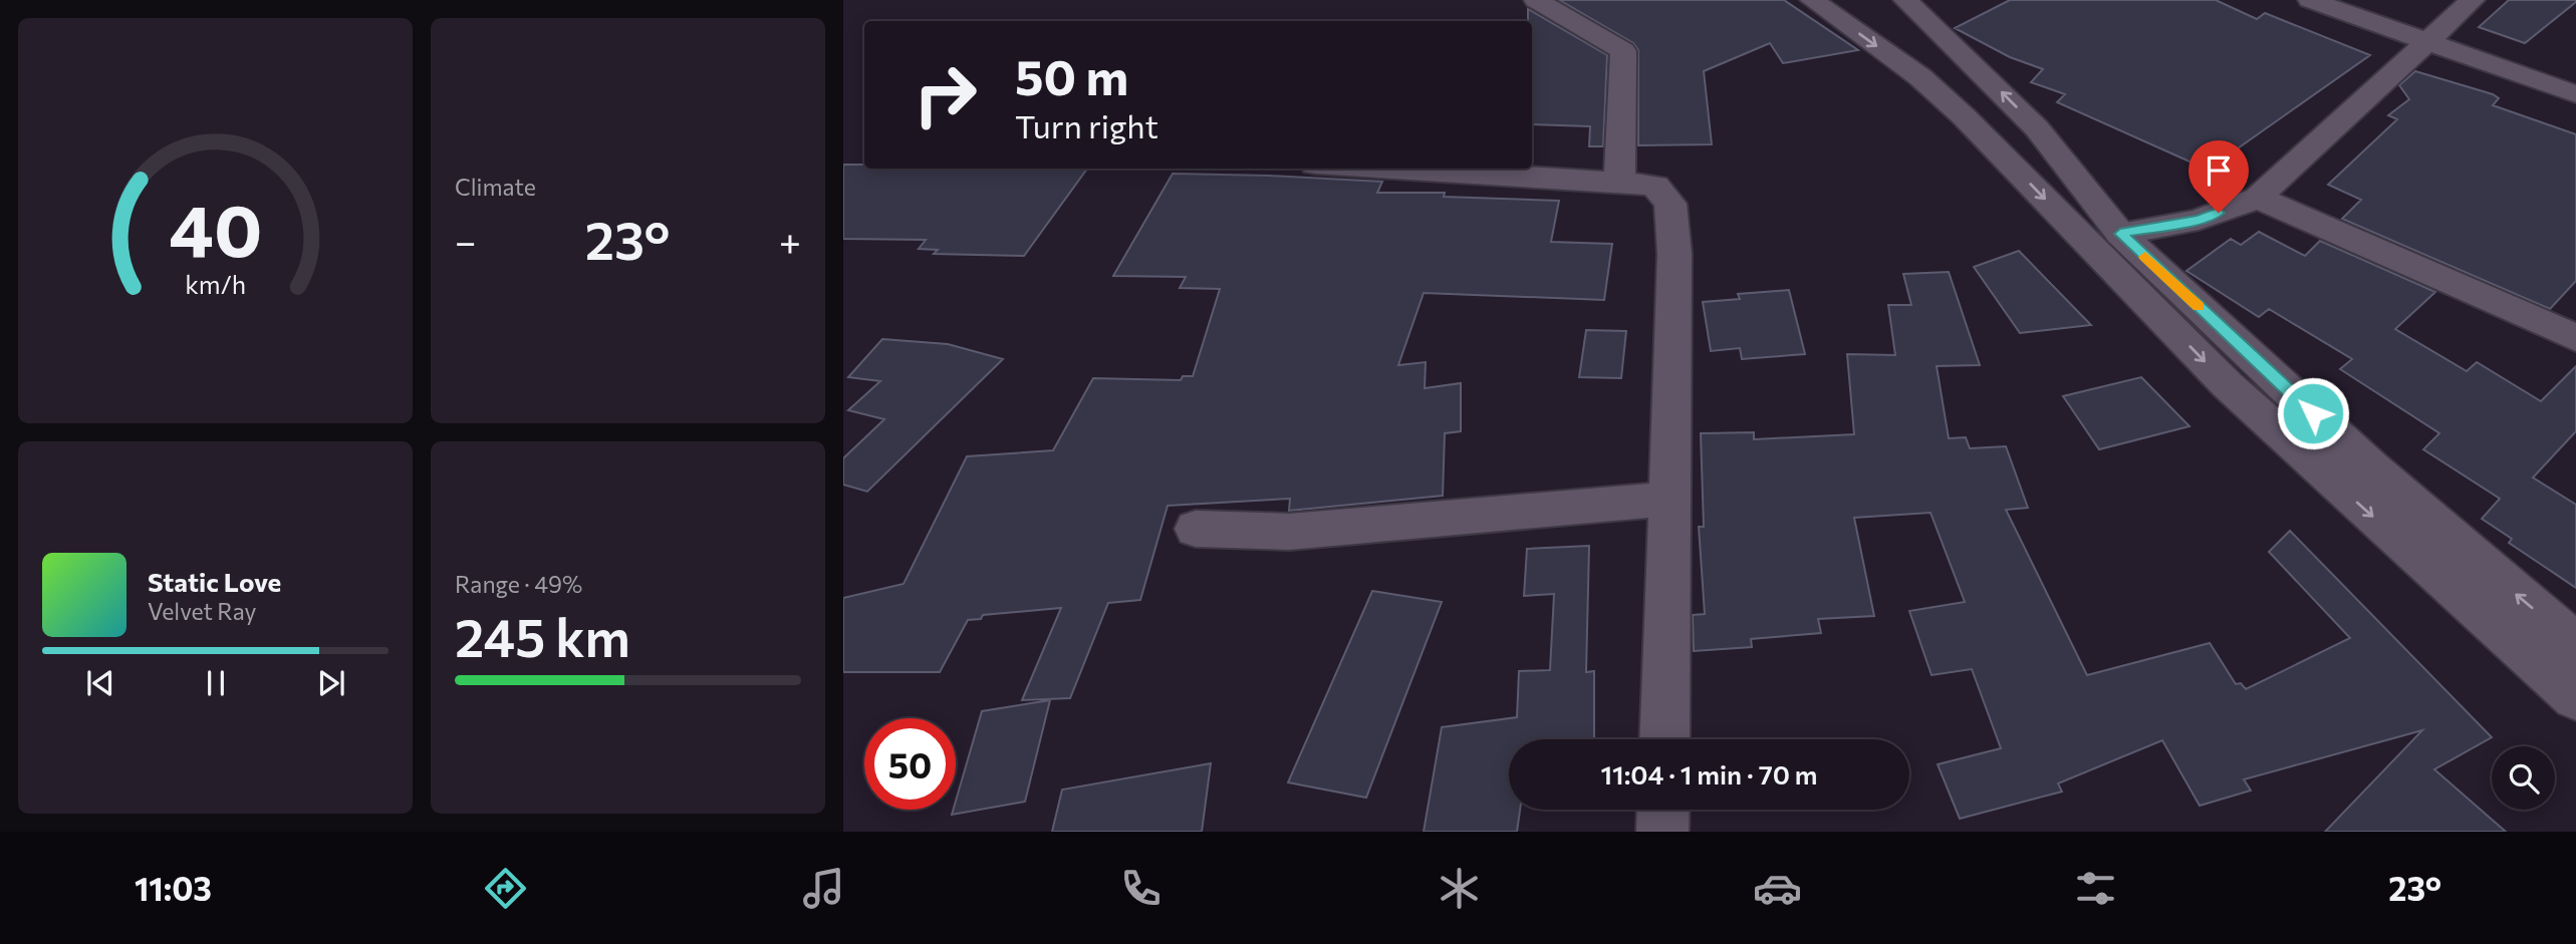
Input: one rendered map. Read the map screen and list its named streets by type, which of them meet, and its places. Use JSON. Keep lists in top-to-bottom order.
{
  "page": {
    "tile": [
      "Climate",
      ["Range · 49%", "245 km"]
    ],
    "turn": ["50 m", "Turn right"],
    "heat": ["−", "23°", "+"],
    "song": ["Static Love", "Velvet Ray"],
    "limit": "50",
    "trip": "11:04 · 1 min · 70 m",
    "tabs": ["11:03", "23°"],
    "gauge": ["40", "km/h"]
  }
}
